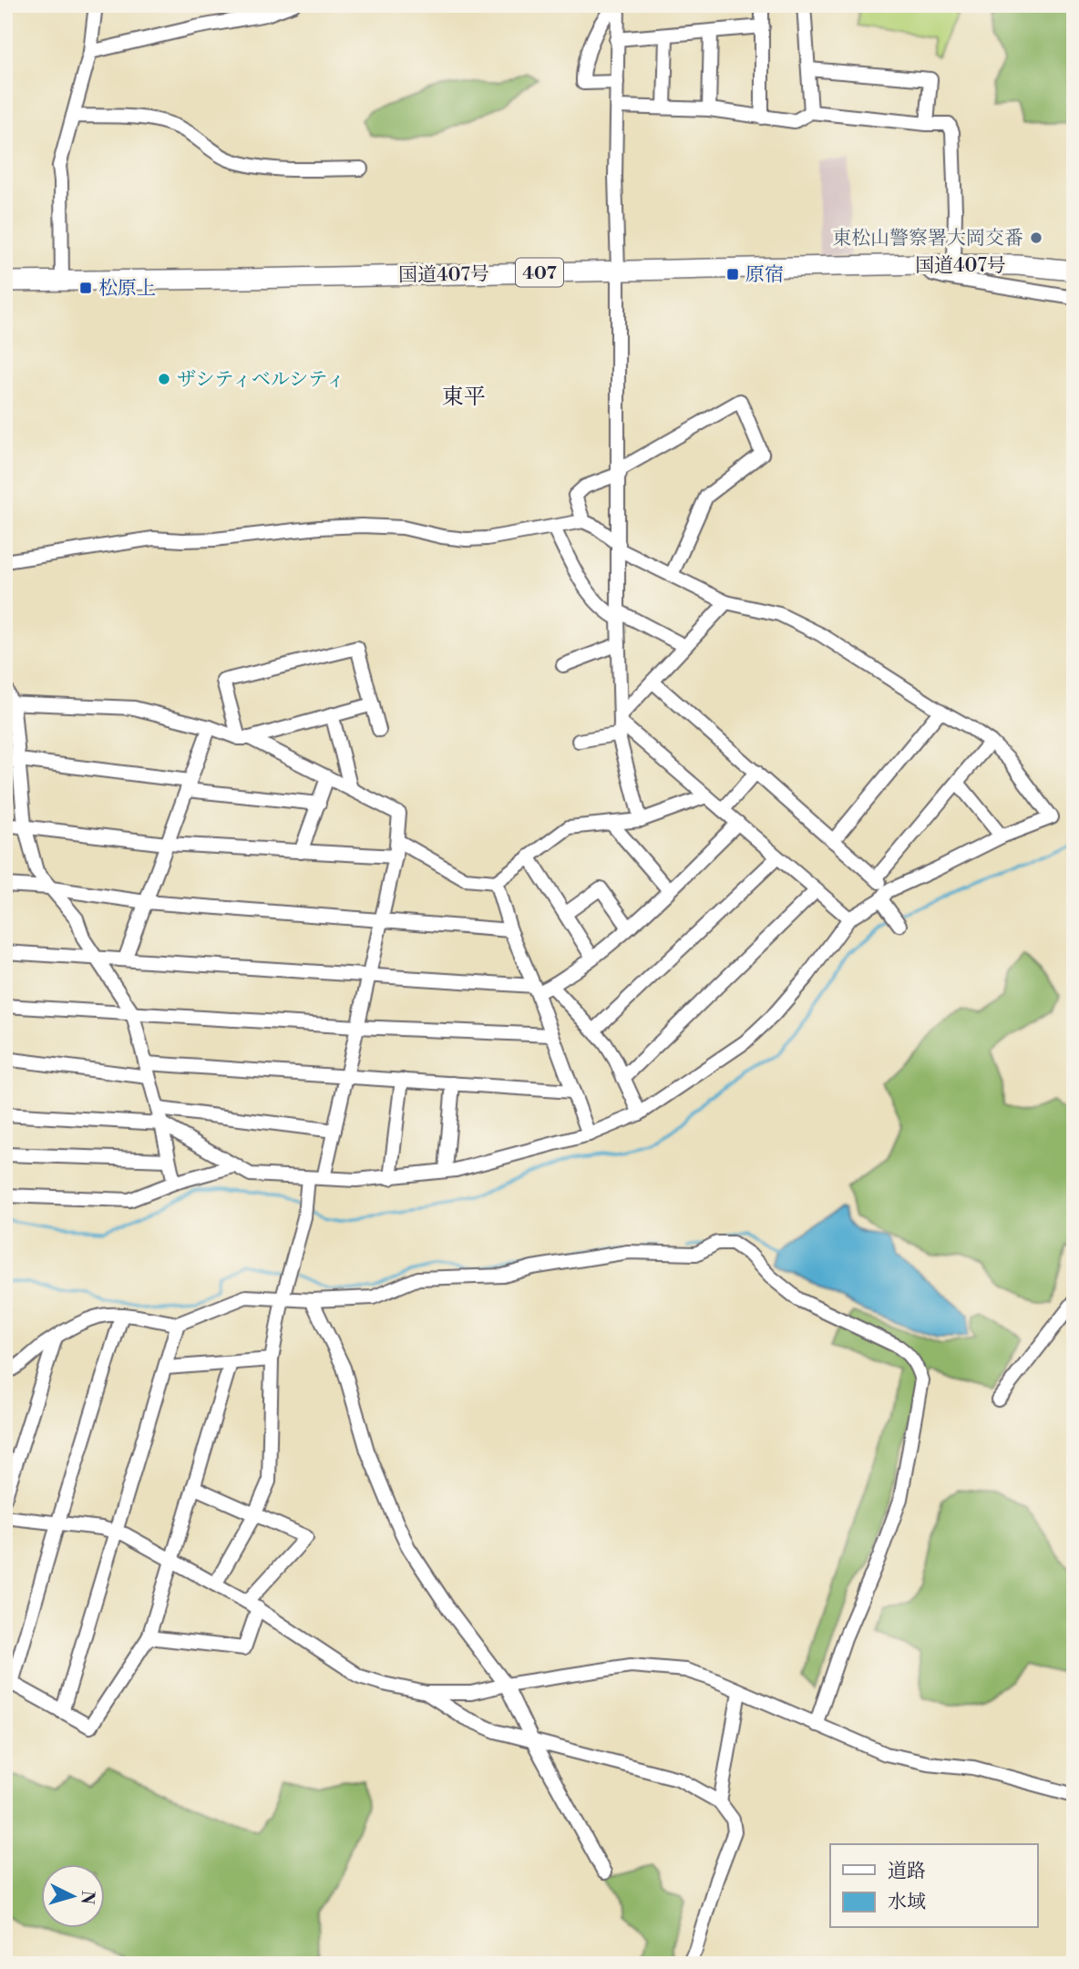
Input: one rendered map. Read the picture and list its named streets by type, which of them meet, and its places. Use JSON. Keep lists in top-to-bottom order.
{
  "streets": {
    "highway": ["国道407号", "407"]
  },
  "districts": ["東平"],
  "places": {
    "other": ["東松山警察署大岡交番", "ザシティベルシティ"],
    "transit": ["原宿", "松原上"]
  },
  "legend": ["道路", "水域"],
  "north": "right"
}
